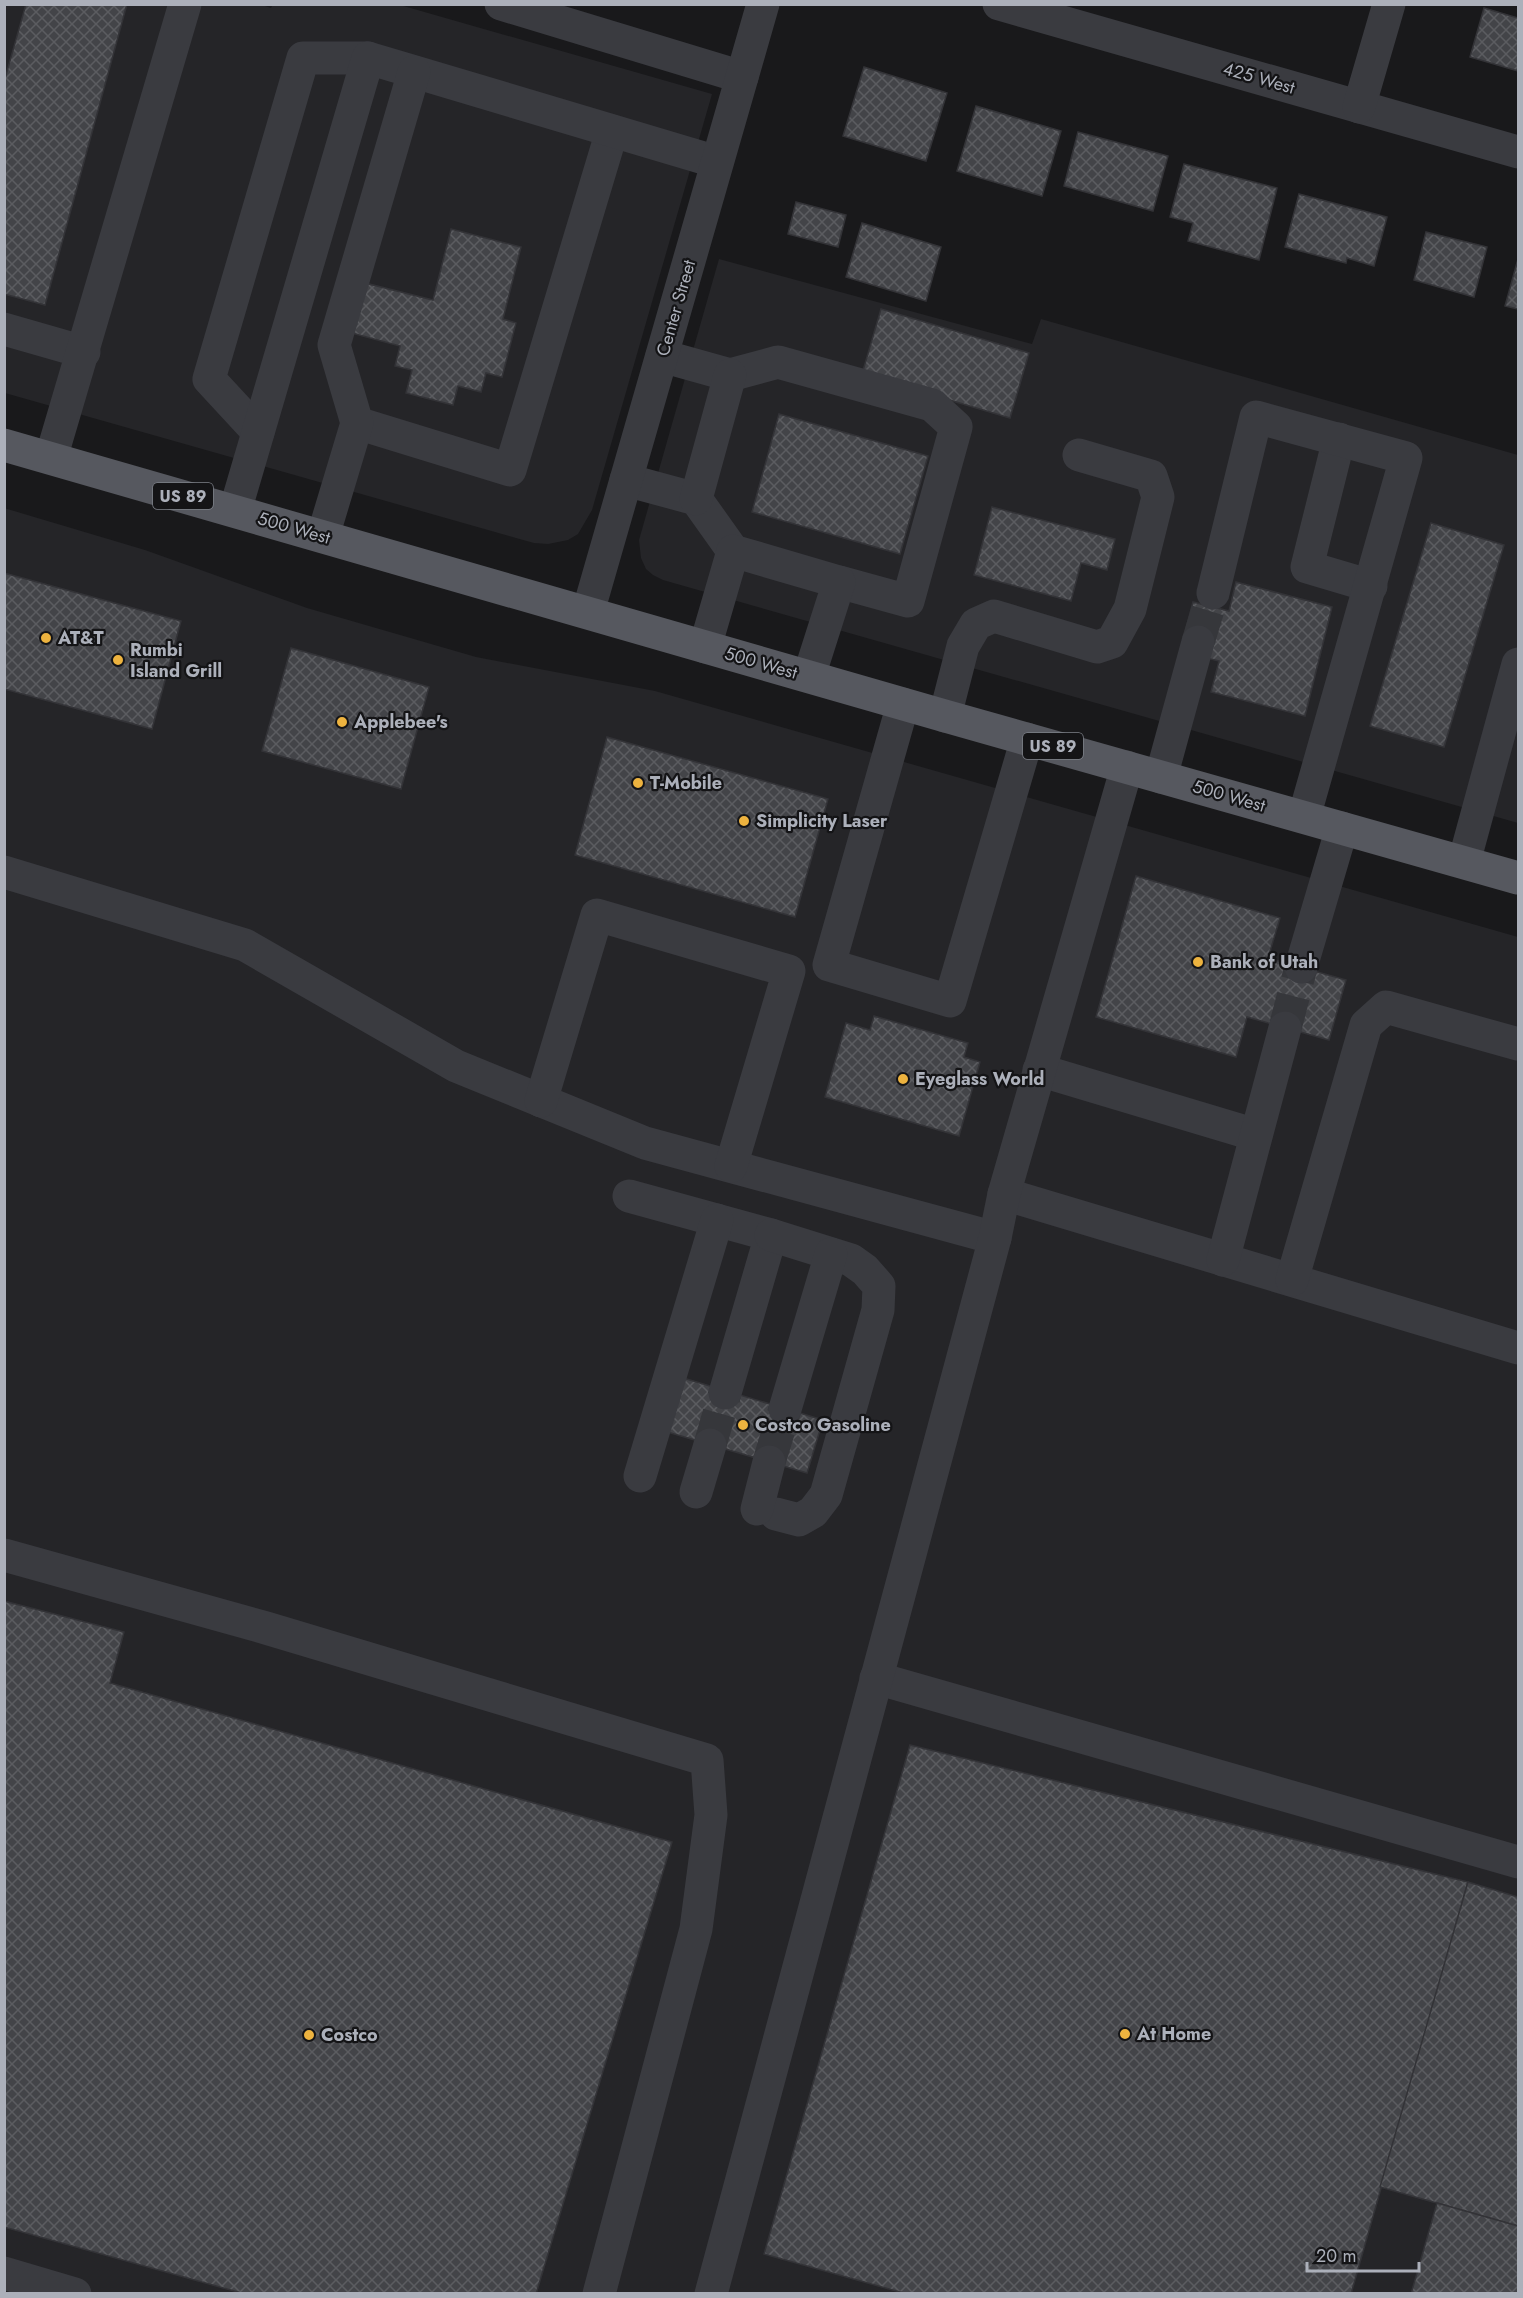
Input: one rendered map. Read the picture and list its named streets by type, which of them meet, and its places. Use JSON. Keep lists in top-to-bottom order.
{
  "streets": {
    "main road": ["US 89", "500 West"],
    "street": ["425 West", "Center Street"]
  },
  "crossings": [
    ["Center Street", "500 West"]
  ],
  "places": [
    "AT&T",
    "Rumbi Island Grill",
    "Applebee's",
    "T-Mobile",
    "Simplicity Laser",
    "Bank of Utah",
    "Eyeglass World",
    "Costco Gasoline",
    "At Home",
    "Costco"
  ],
  "scale_bar": "20 m"
}
